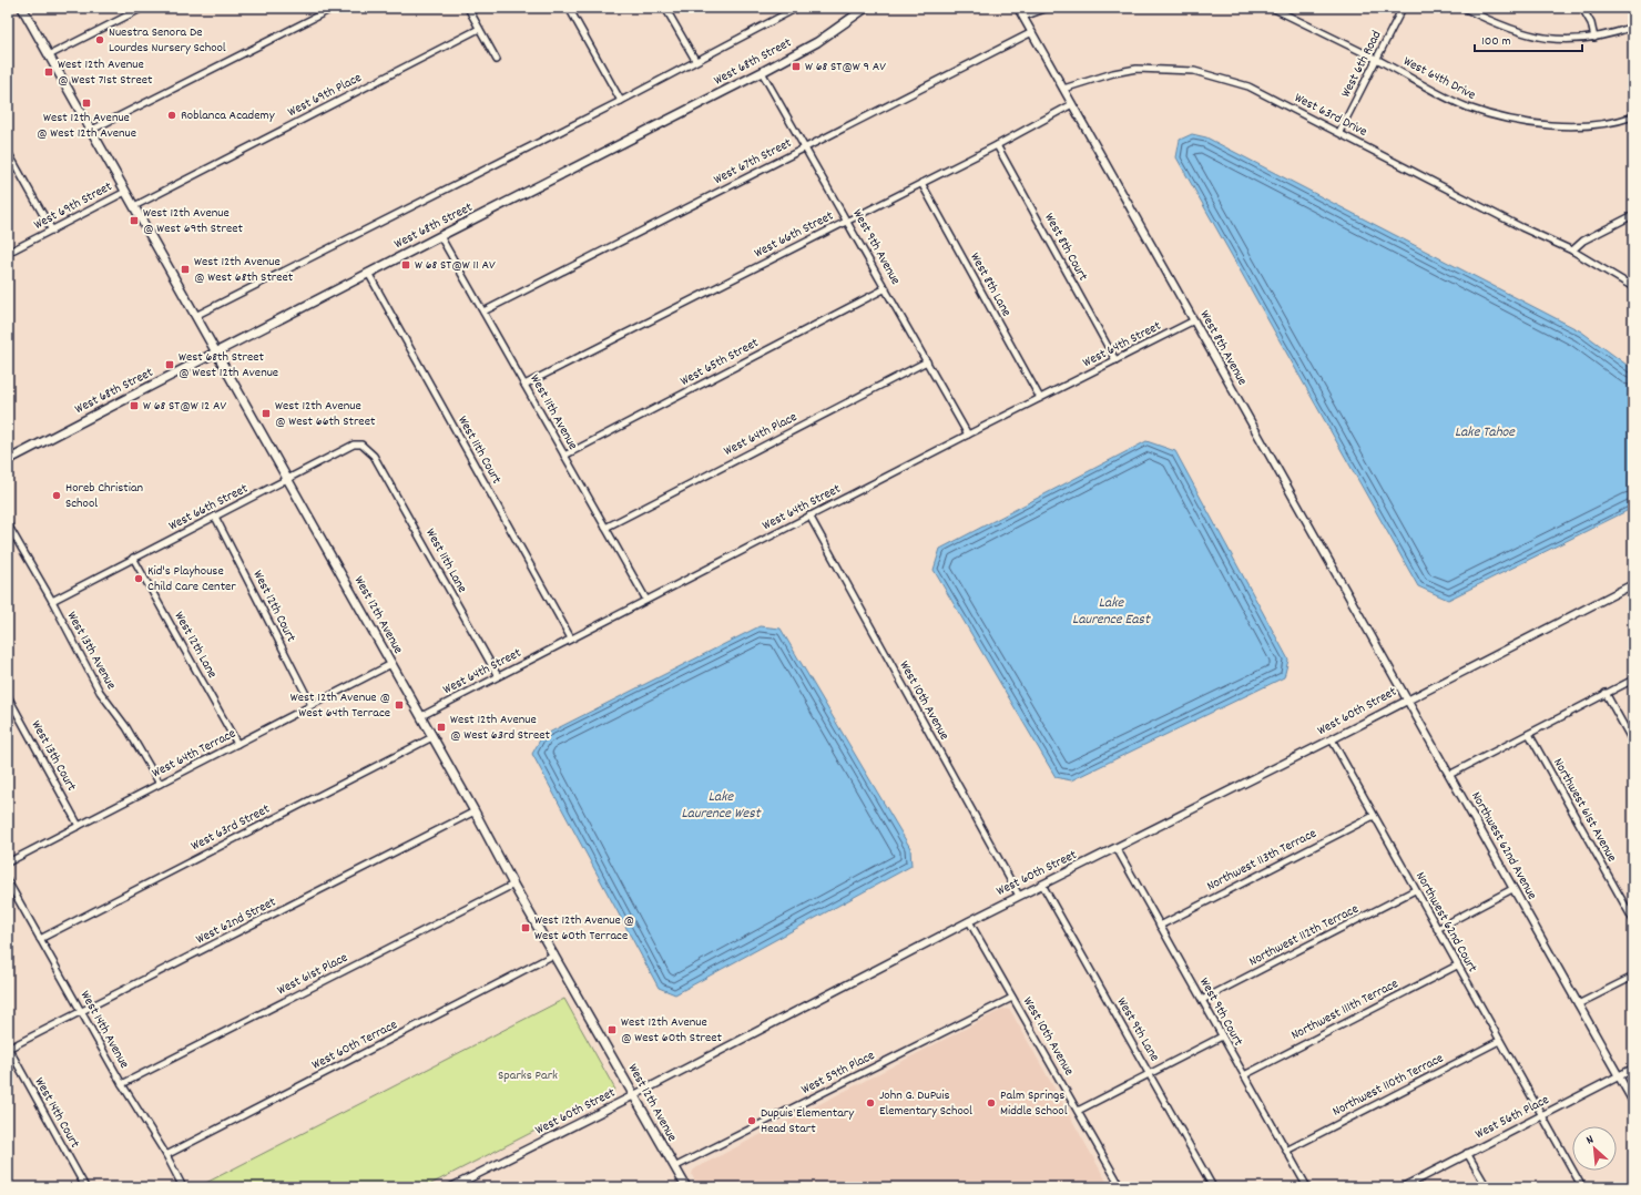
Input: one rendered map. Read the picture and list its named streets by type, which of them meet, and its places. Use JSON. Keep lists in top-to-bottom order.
{
  "streets": {
    "main road": ["West 68th Street", "West 12th Avenue"],
    "street": [
      "West 6th Road",
      "West 64th Drive",
      "West 69th Place",
      "West 63rd Drive",
      "West 67th Street",
      "West 69th Street",
      "West 66th Street",
      "West 9th Avenue",
      "West 8th Court",
      "West 8th Lane",
      "West 64th Street",
      "West 8th Avenue",
      "West 65th Street",
      "West 11th Avenue",
      "West 64th Place",
      "West 11th Court",
      "West 11th Lane",
      "West 12th Court",
      "West 12th Lane",
      "West 13th Avenue",
      "West 10th Avenue",
      "West 60th Street",
      "West 64th Terrace",
      "West 13th Court",
      "Northwest 61st Avenue",
      "West 63rd Street",
      "Northwest 62nd Avenue",
      "Northwest 113th Terrace",
      "West 62nd Street",
      "Northwest 62nd Court",
      "Northwest 112th Terrace",
      "West 61st Place",
      "Northwest 111th Terrace",
      "West 9th Court",
      "West 14th Avenue",
      "West 9th Lane",
      "West 60th Terrace",
      "West 59th Place",
      "Northwest 110th Terrace",
      "West 14th Court",
      "West 56th Place"
    ]
  },
  "crossings": [
    ["West 68th Street", "West 9th Avenue"],
    ["West 68th Street", "West 11th Avenue"],
    ["West 68th Street", "West 11th Court"],
    ["West 68th Street", "West 12th Avenue"],
    ["West 6th Road", "West 64th Drive"],
    ["West 6th Road", "West 63rd Drive"],
    ["West 69th Place", "West 12th Avenue"],
    ["West 63rd Drive", "West 8th Avenue"],
    ["West 67th Street", "West 9th Avenue"],
    ["West 67th Street", "West 8th Avenue"],
    ["West 67th Street", "West 11th Avenue"],
    ["West 69th Street", "West 12th Avenue"],
    ["West 66th Street", "West 9th Avenue"],
    ["West 66th Street", "West 8th Court"],
    ["West 66th Street", "West 8th Lane"],
    ["West 66th Street", "West 8th Avenue"],
    ["West 66th Street", "West 11th Avenue"],
    ["West 66th Street", "West 11th Lane"],
    ["West 66th Street", "West 12th Court"],
    ["West 66th Street", "West 12th Avenue"],
    ["West 66th Street", "West 12th Lane"],
    ["West 66th Street", "West 13th Avenue"],
    ["West 9th Avenue", "West 64th Street"],
    ["West 9th Avenue", "West 65th Street"],
    ["West 9th Avenue", "West 64th Place"],
    ["West 8th Court", "West 64th Street"],
    ["West 8th Lane", "West 64th Street"],
    ["West 64th Street", "West 8th Avenue"],
    ["West 64th Street", "West 11th Avenue"],
    ["West 64th Street", "West 11th Court"],
    ["West 64th Street", "West 11th Lane"],
    ["West 64th Street", "West 12th Avenue"],
    ["West 64th Street", "West 10th Avenue"],
    ["West 8th Avenue", "West 60th Street"],
    ["West 8th Avenue", "Northwest 62nd Avenue"],
    ["West 65th Street", "West 11th Avenue"],
    ["West 11th Avenue", "West 64th Place"],
    ["West 12th Court", "West 64th Terrace"],
    ["West 12th Avenue", "West 60th Street"],
    ["West 12th Avenue", "West 64th Terrace"],
    ["West 12th Avenue", "West 63rd Street"],
    ["West 12th Avenue", "West 62nd Street"],
    ["West 12th Avenue", "West 61st Place"],
    ["West 12th Avenue", "West 60th Terrace"],
    ["West 12th Avenue", "West 59th Place"],
    ["West 12th Lane", "West 64th Terrace"],
    ["West 13th Avenue", "West 64th Terrace"],
    ["West 10th Avenue", "West 60th Street"],
    ["West 10th Avenue", "West 59th Place"],
    ["West 60th Street", "Northwest 62nd Avenue"],
    ["West 60th Street", "Northwest 62nd Court"],
    ["West 60th Street", "West 9th Court"],
    ["West 60th Street", "West 9th Lane"],
    ["West 64th Terrace", "West 13th Court"],
    ["West 63rd Street", "West 14th Avenue"],
    ["Northwest 113th Terrace", "Northwest 62nd Court"],
    ["Northwest 113th Terrace", "West 9th Court"],
    ["West 62nd Street", "West 14th Avenue"],
    ["West 62nd Street", "West 14th Court"],
    ["Northwest 62nd Court", "Northwest 112th Terrace"],
    ["Northwest 62nd Court", "Northwest 111th Terrace"],
    ["Northwest 62nd Court", "Northwest 110th Terrace"],
    ["Northwest 62nd Court", "West 56th Place"],
    ["Northwest 112th Terrace", "West 9th Court"],
    ["West 61st Place", "West 14th Avenue"],
    ["Northwest 111th Terrace", "West 9th Court"],
    ["West 9th Court", "Northwest 110th Terrace"],
    ["West 14th Avenue", "West 60th Terrace"]
  ],
  "water": ["Lake Tahoe", "Lake Laurence East", "Lake Laurence West"],
  "parks": ["Sparks Park"],
  "places": {
    "other": [
      "Nuestra Senora De Lourdes Nursery School",
      "Roblanca Academy",
      "Horeb Christian School",
      "Kid's Playhouse Child Care Center",
      "John G. DuPuis Elementary School",
      "Palm Springs Middle School",
      "Dupuis Elementary Head Start"
    ],
    "transit": [
      "W 68 ST@W 9 AV",
      "West 12th Avenue @ West 71st Street",
      "West 12th Avenue @ West 12th Avenue",
      "West 12th Avenue @ West 69th Street",
      "W 68 ST@W 11 AV",
      "West 12th Avenue @ West 68th Street",
      "West 68th Street @ West 12th Avenue",
      "W 68 ST@W 12 AV",
      "West 12th Avenue @ West 66th Street",
      "West 12th Avenue @ West 64th Terrace",
      "West 12th Avenue @ West 63rd Street",
      "West 12th Avenue @ West 60th Terrace",
      "West 12th Avenue @ West 60th Street"
    ]
  },
  "scale_bar": "100 m",
  "north": "top left"
}
